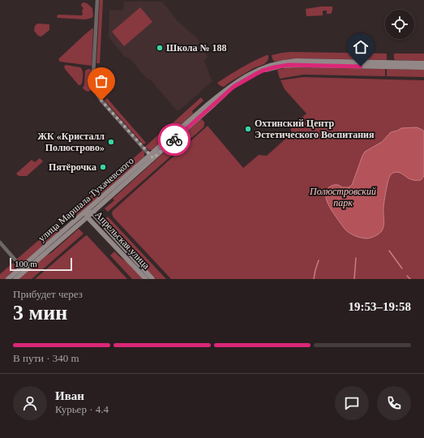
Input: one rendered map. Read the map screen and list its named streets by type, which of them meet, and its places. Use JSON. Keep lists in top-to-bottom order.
{
  "streets": {
    "street": ["улица Маршала Тухачевского", "Апрельская улица"]
  },
  "crossings": [
    ["улица Маршала Тухачевского", "Апрельская улица"]
  ],
  "parks": ["Полюстровский парк"],
  "places": [
    "Школа № 188",
    "Охтинский Центр Эстетического Воспитания",
    "ЖК «Кристалл Полюстрово»",
    "Пятёрочка"
  ],
  "scale_bar": "100 m",
  "page": {
    "scale": "100 m",
    "heading": ["3 мин", "Прибудет через", "19:53–19:58"],
    "panel": ["Иван", "Курьер · 4.4"],
    "bar": "В пути · 340 m"
  }
}
